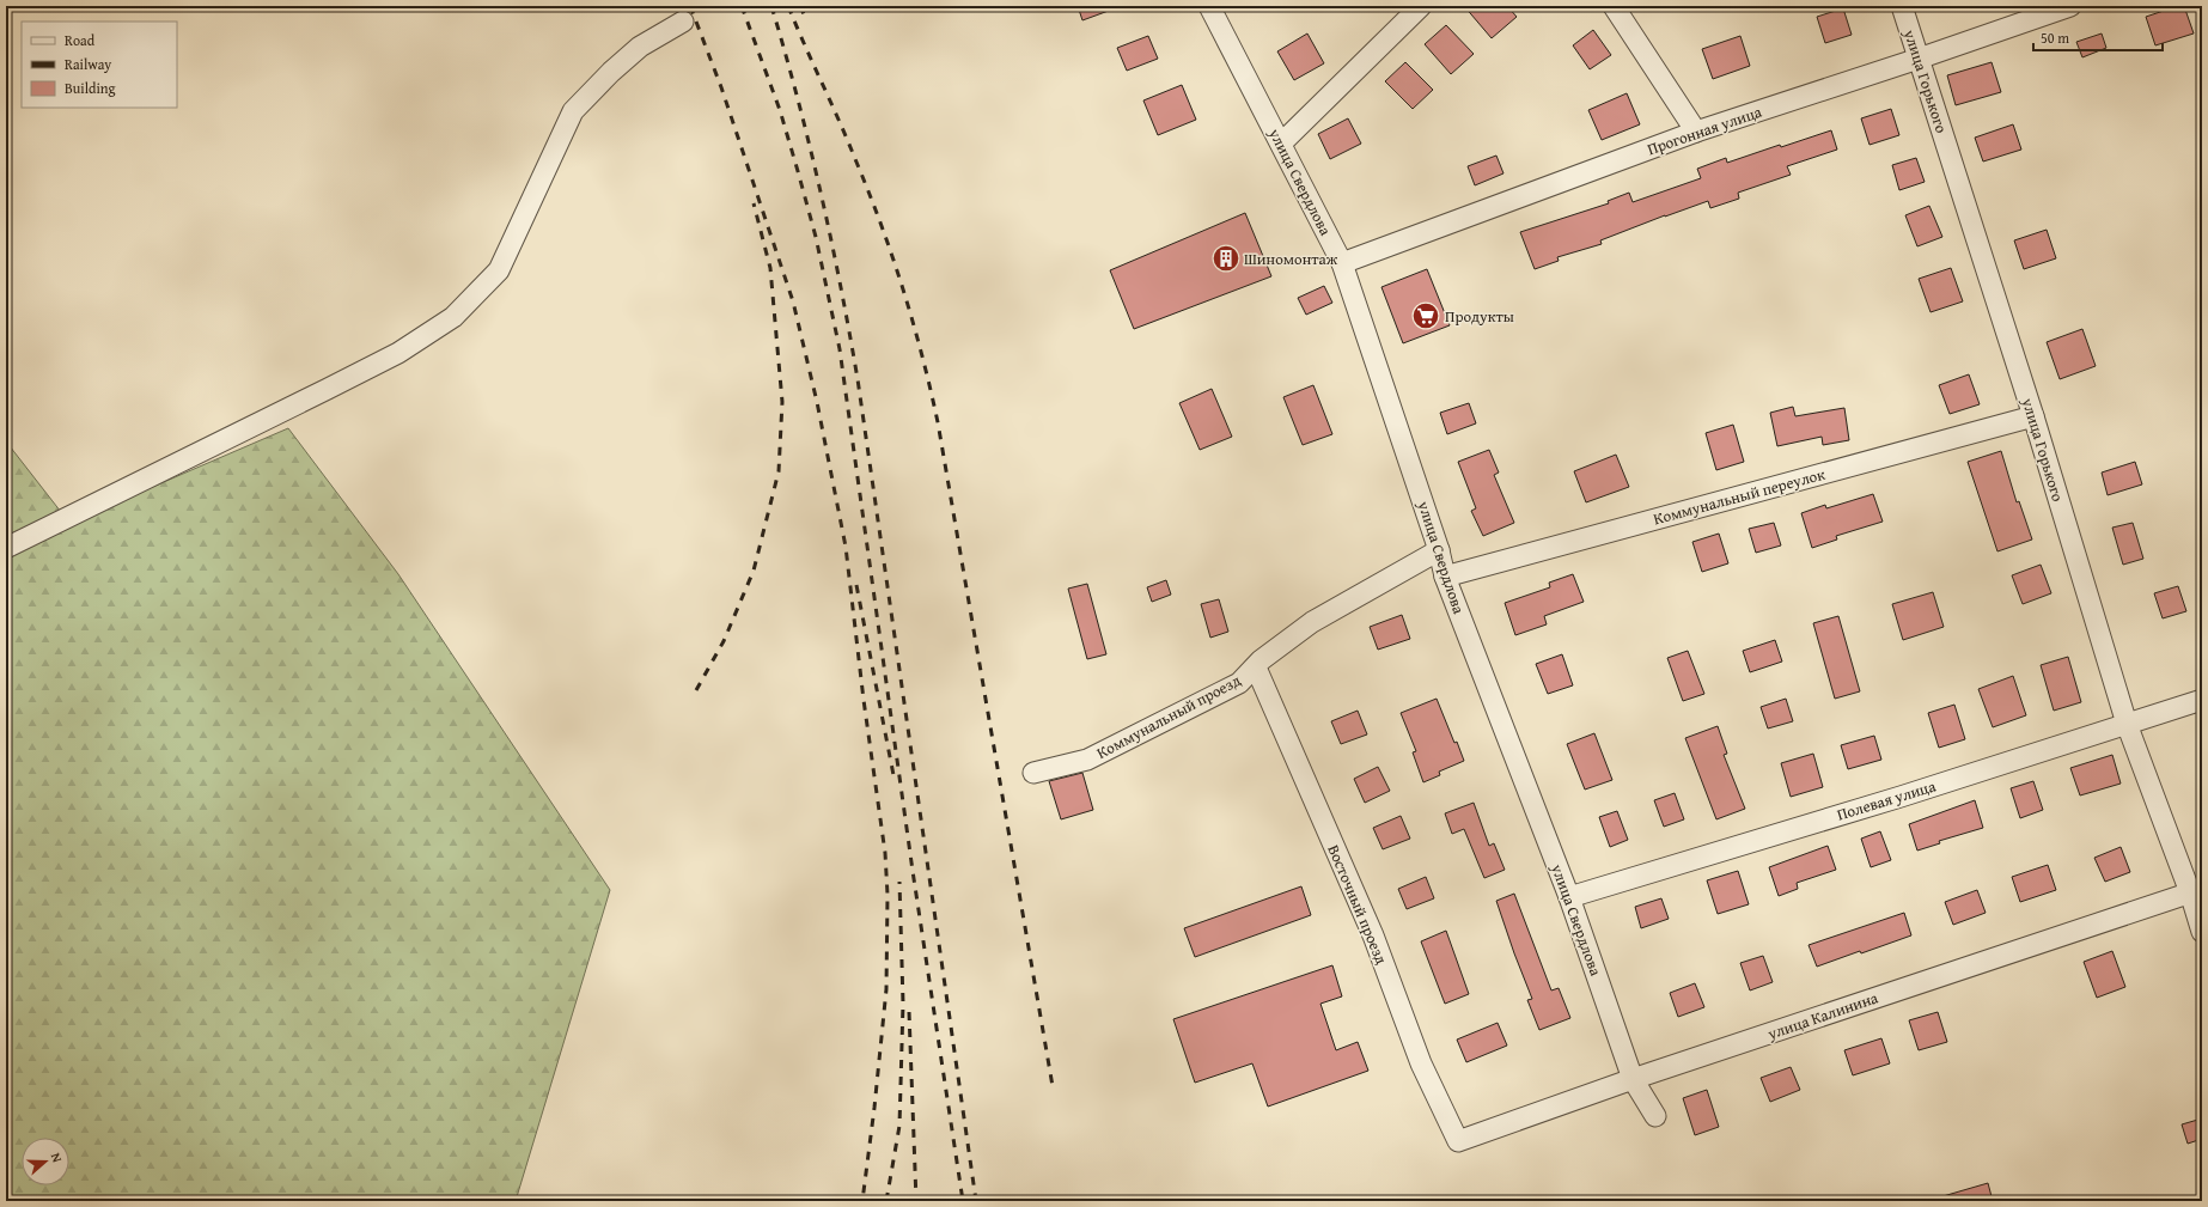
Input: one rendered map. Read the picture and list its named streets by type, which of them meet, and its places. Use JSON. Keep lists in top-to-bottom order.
{
  "streets": {
    "street": [
      "улица Горького",
      "Прогонная улица",
      "улица Свердлова",
      "Коммунальный переулок",
      "Коммунальный проезд",
      "Полевая улица",
      "Восточный проезд",
      "улица Калинина"
    ]
  },
  "crossings": [
    ["улица Горького", "Прогонная улица"],
    ["улица Горького", "Коммунальный переулок"],
    ["улица Горького", "Полевая улица"],
    ["улица Горького", "улица Калинина"],
    ["Прогонная улица", "улица Свердлова"],
    ["улица Свердлова", "Коммунальный переулок"],
    ["улица Свердлова", "Коммунальный проезд"],
    ["улица Свердлова", "Полевая улица"],
    ["улица Свердлова", "улица Калинина"],
    ["Коммунальный проезд", "Восточный проезд"],
    ["Восточный проезд", "улица Калинина"]
  ],
  "places": {
    "building": ["Шиномонтаж"],
    "supermarket": ["Продукты"]
  },
  "legend": ["Road", "Railway", "Building"],
  "scale_bar": "50 m",
  "north": "right"
}
